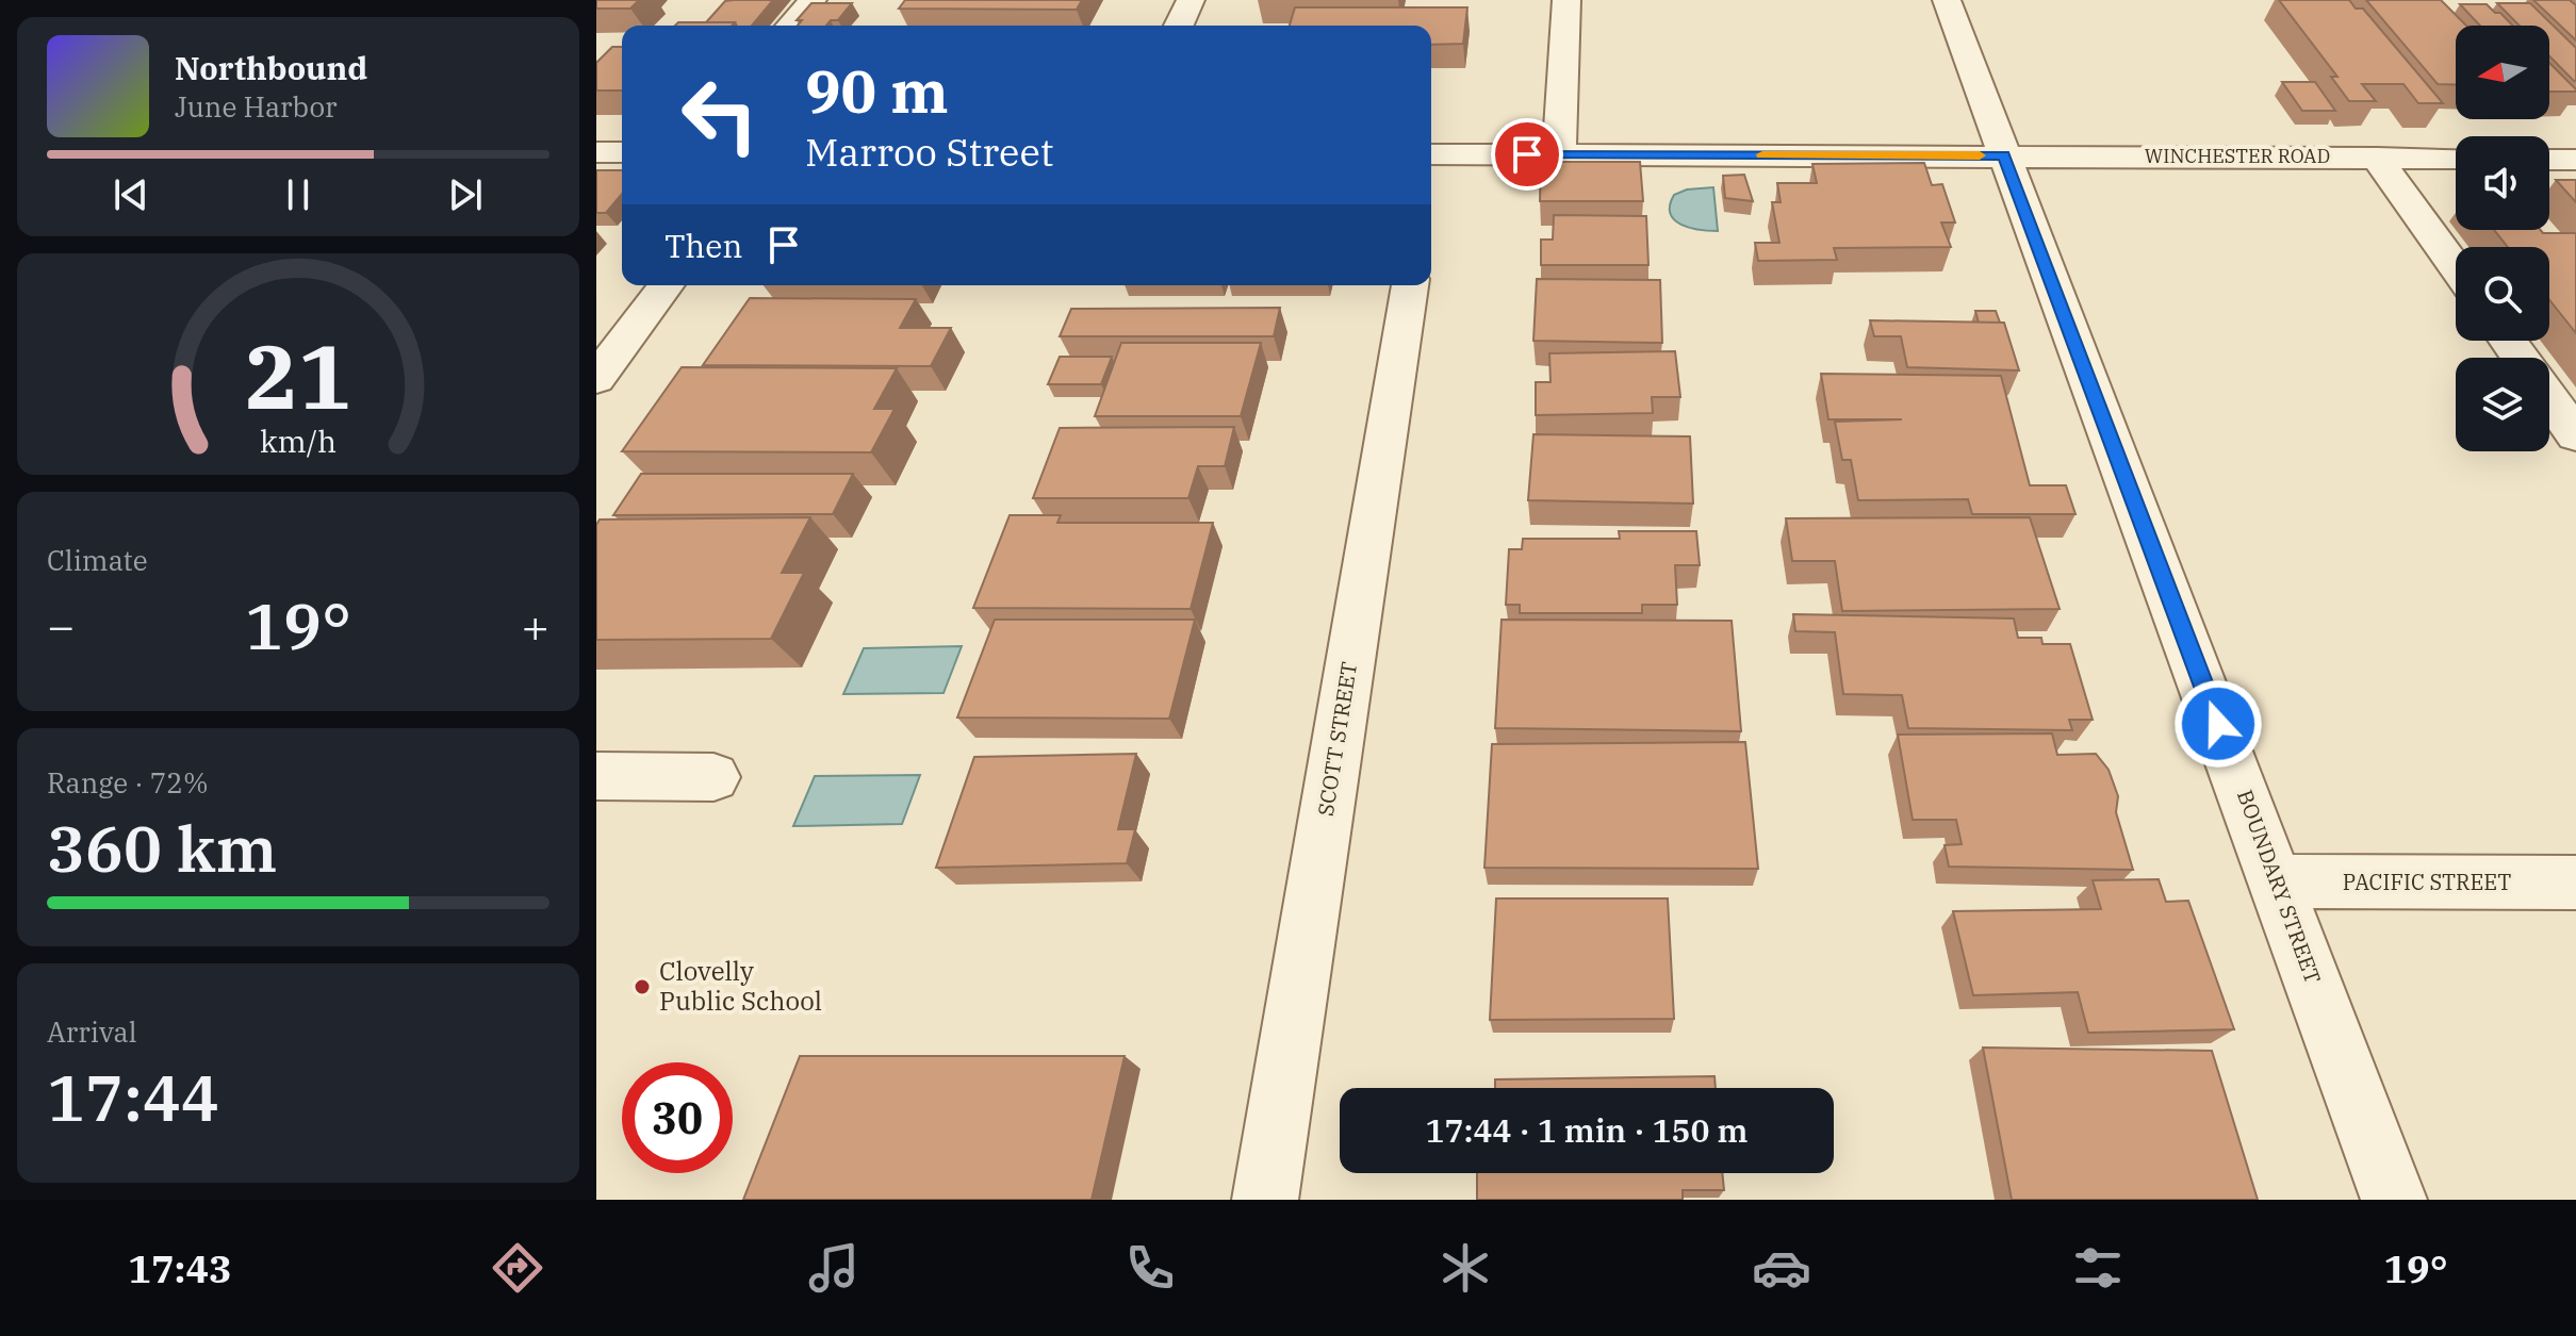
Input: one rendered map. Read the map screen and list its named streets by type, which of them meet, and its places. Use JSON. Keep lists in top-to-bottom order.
{
  "streets": {
    "street": [
      "WINCHESTER ROAD",
      "SCOTT STREET",
      "PACIFIC STREET",
      "BOUNDARY STREET"
    ]
  },
  "crossings": [
    ["WINCHESTER ROAD", "BOUNDARY STREET"],
    ["PACIFIC STREET", "BOUNDARY STREET"]
  ],
  "places": ["Clovelly Public School"],
  "north": "left",
  "page": {
    "turn": ["90 m", "Marroo Street"],
    "song": ["Northbound", "June Harbor"],
    "then": "Then",
    "tile": [
      "Climate",
      ["Range · 72%", "360 km"],
      ["Arrival", "17:44"]
    ],
    "heat": ["−", "19°", "+"],
    "limit": "30",
    "trip": "17:44 · 1 min · 150 m",
    "tabs": ["17:43", "19°"],
    "gauge": ["21", "km/h"]
  }
}
